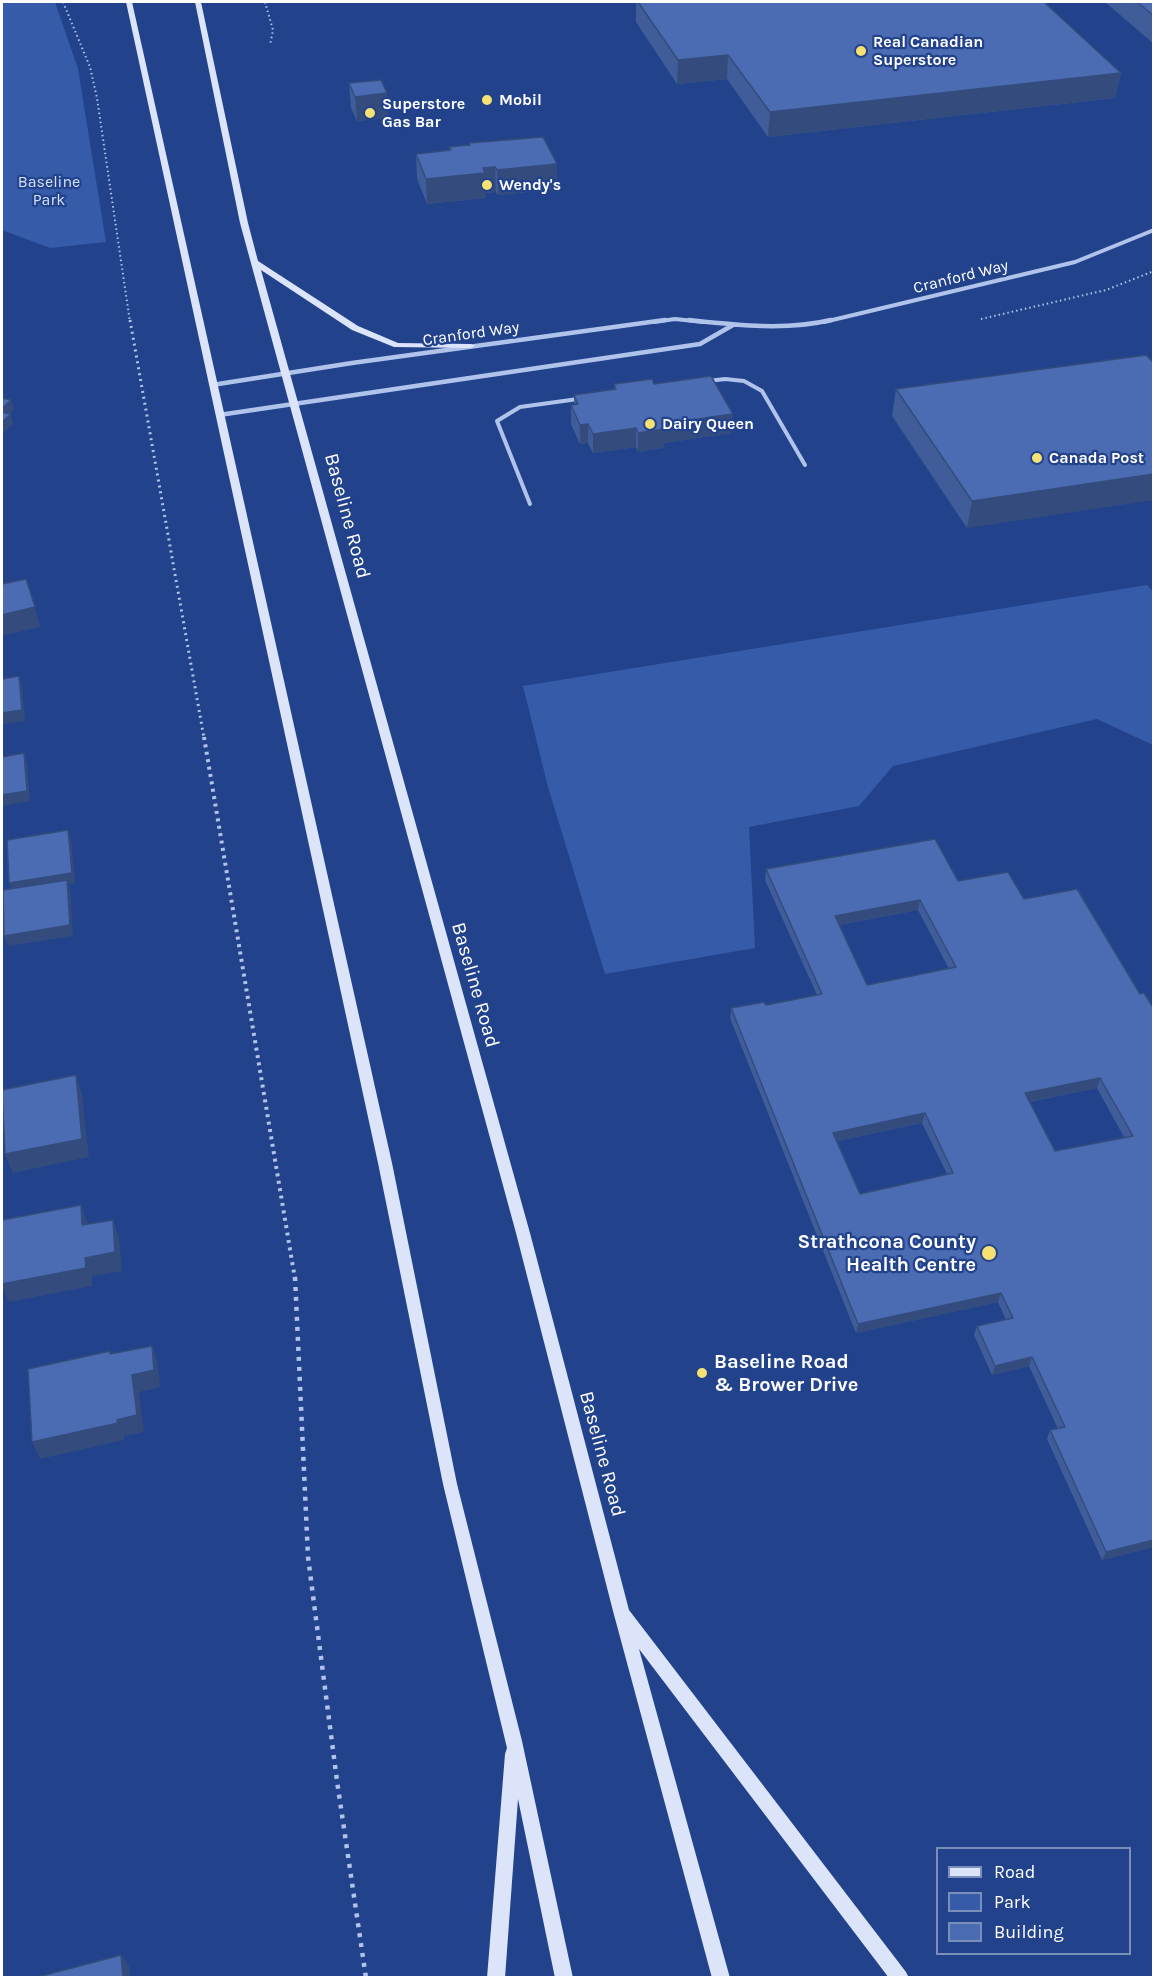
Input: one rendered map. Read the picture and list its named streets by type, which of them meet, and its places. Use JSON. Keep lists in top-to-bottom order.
{
  "streets": {
    "main road": ["Baseline Road"],
    "street": ["Cranford Way"]
  },
  "crossings": [
    ["Cranford Way", "Baseline Road"]
  ],
  "parks": ["Baseline Park"],
  "places": [
    "Real Canadian Superstore",
    "Mobil",
    "Superstore Gas Bar",
    "Wendy's",
    "Dairy Queen",
    "Canada Post",
    "Strathcona County Health Centre",
    "Baseline Road & Brower Drive"
  ],
  "legend": ["Road", "Park", "Building"]
}
